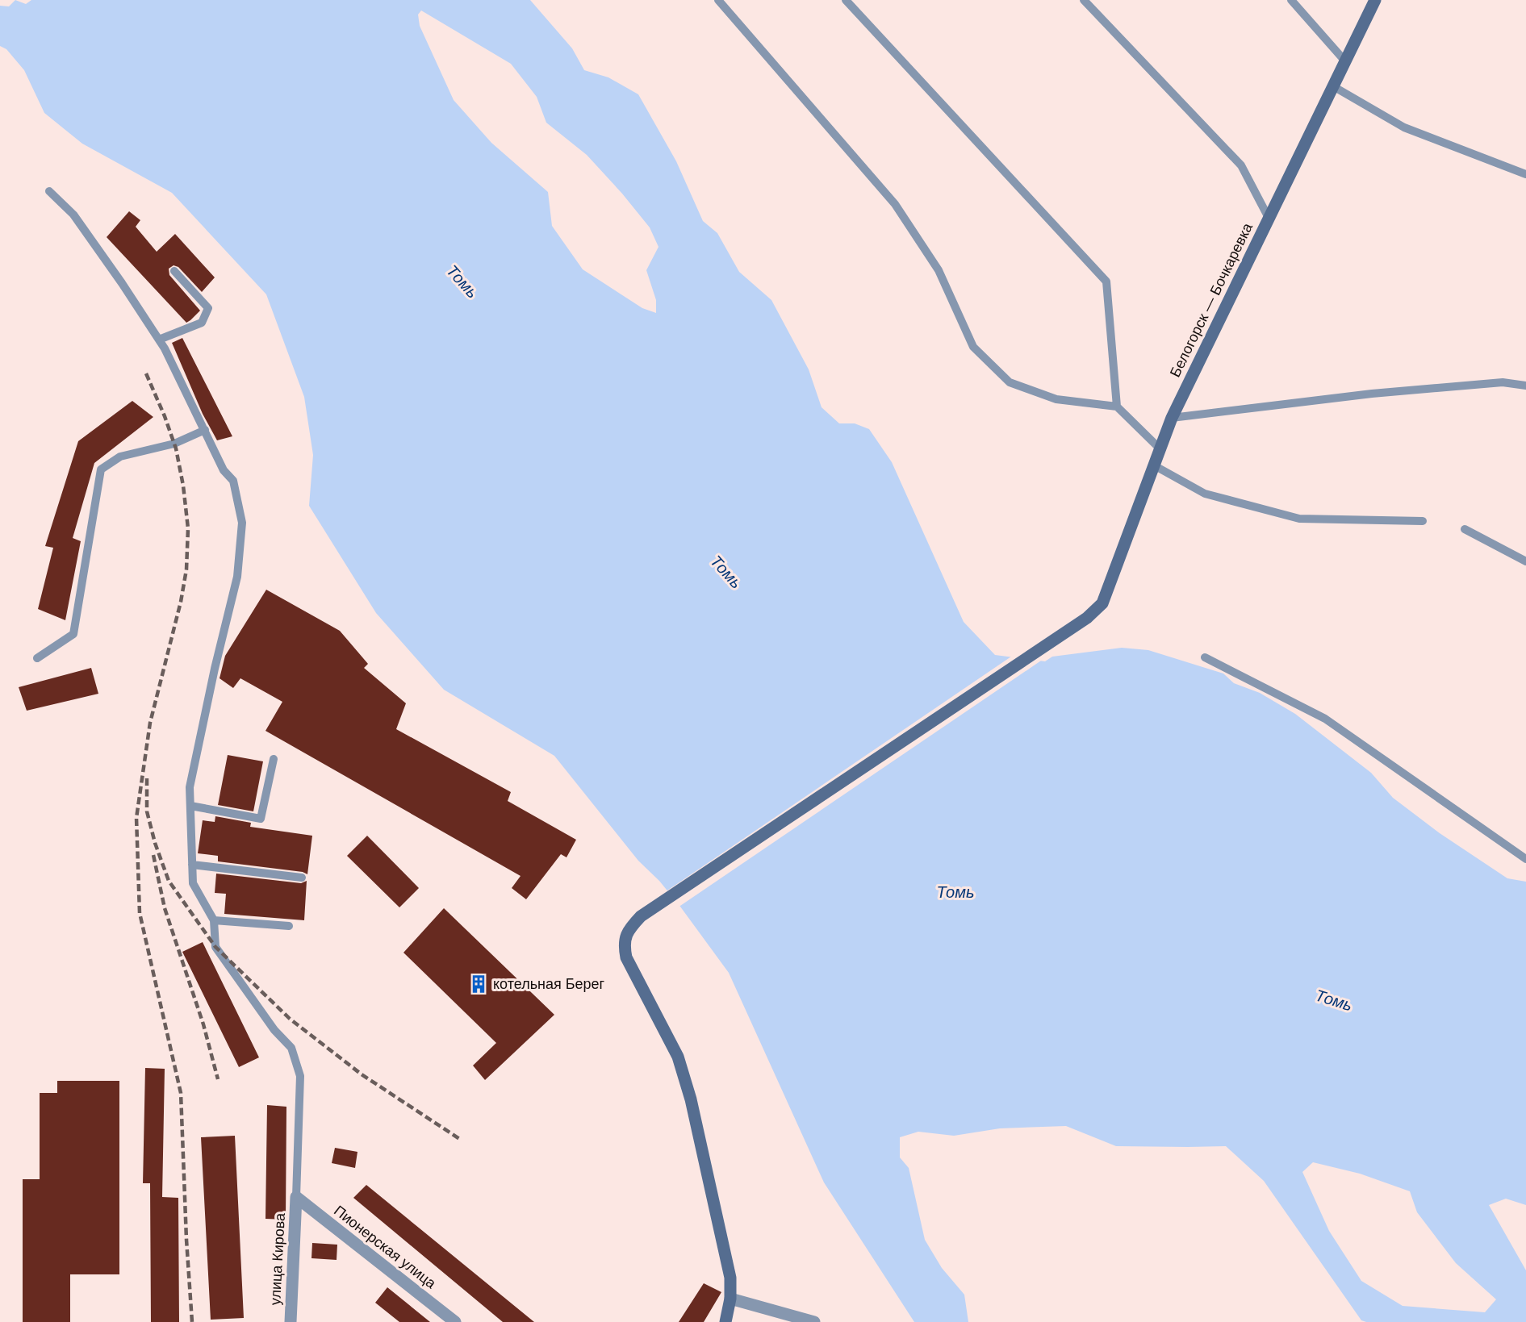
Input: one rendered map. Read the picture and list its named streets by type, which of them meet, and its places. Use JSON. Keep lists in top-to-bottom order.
{
  "streets": {
    "main road": ["Белогорск — Бочкаревка"],
    "street": ["Пионерская улица", "улица Кирова"]
  },
  "crossings": [
    ["Пионерская улица", "улица Кирова"]
  ],
  "water": ["Томь"],
  "places": {
    "building": ["котельная Берег"]
  }
}
